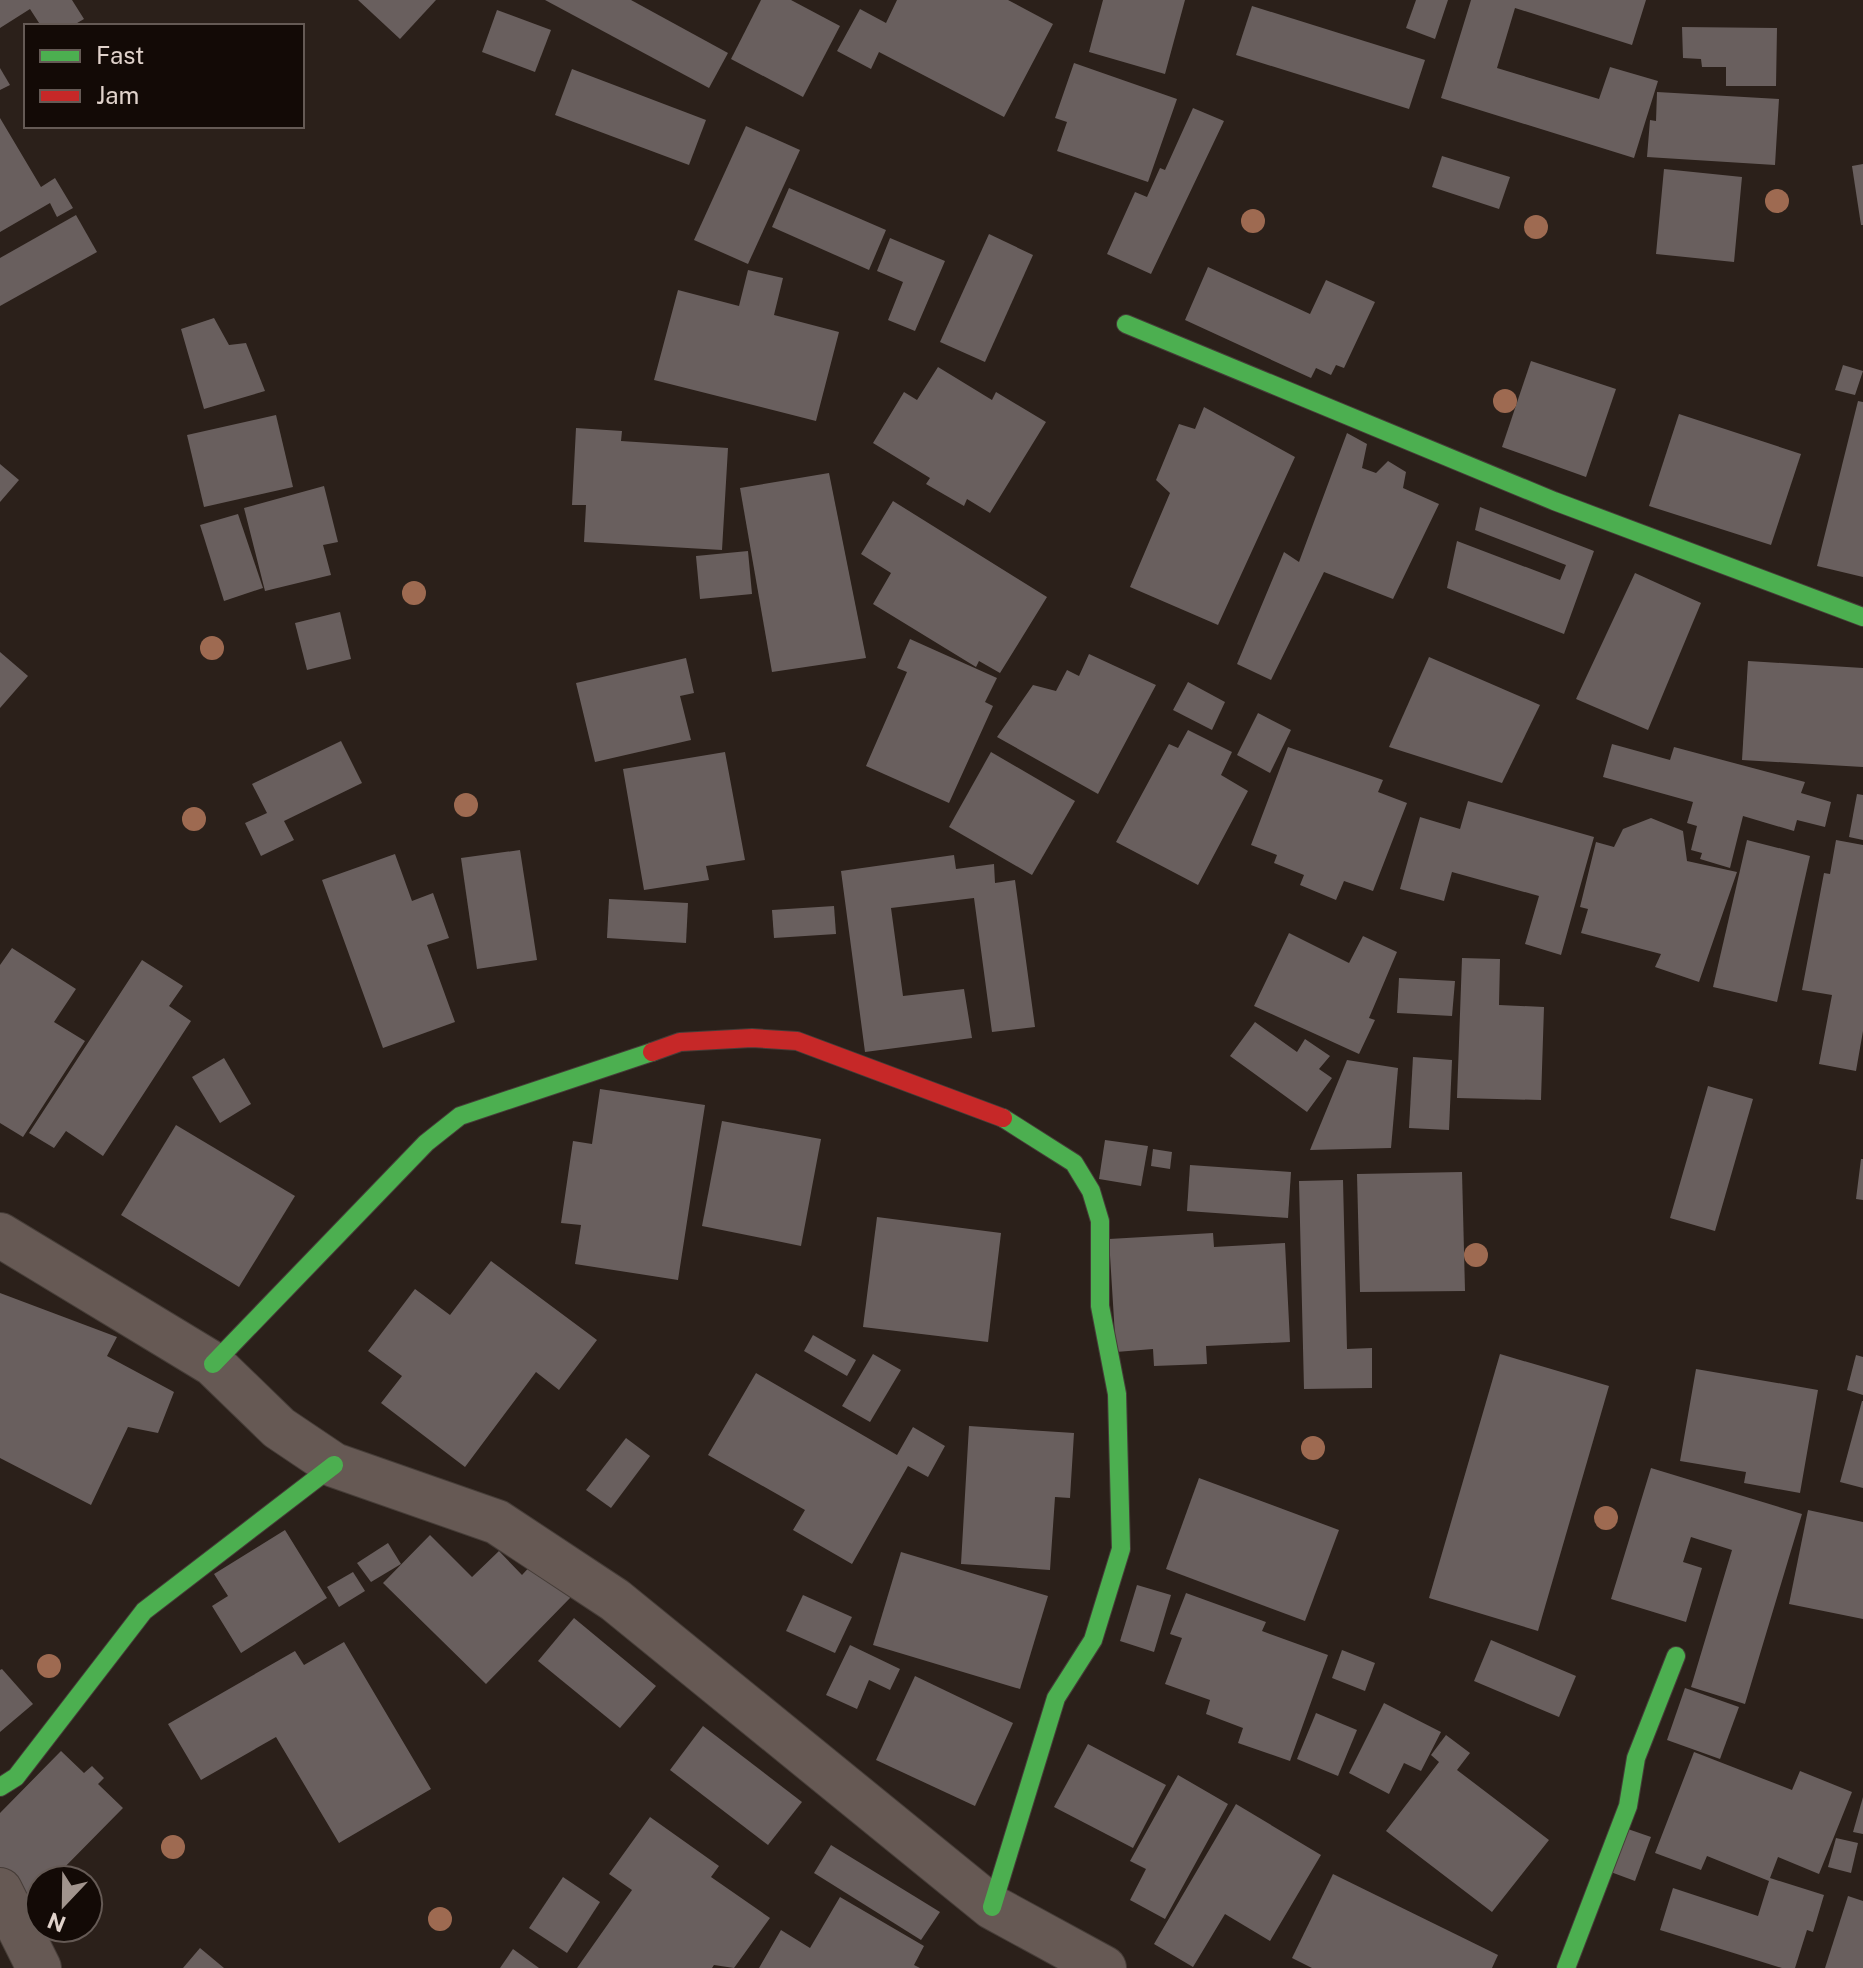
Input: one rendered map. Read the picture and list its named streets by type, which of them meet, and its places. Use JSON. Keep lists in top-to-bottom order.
{
  "legend": ["Fast", "Jam"],
  "north": "bottom"
}
